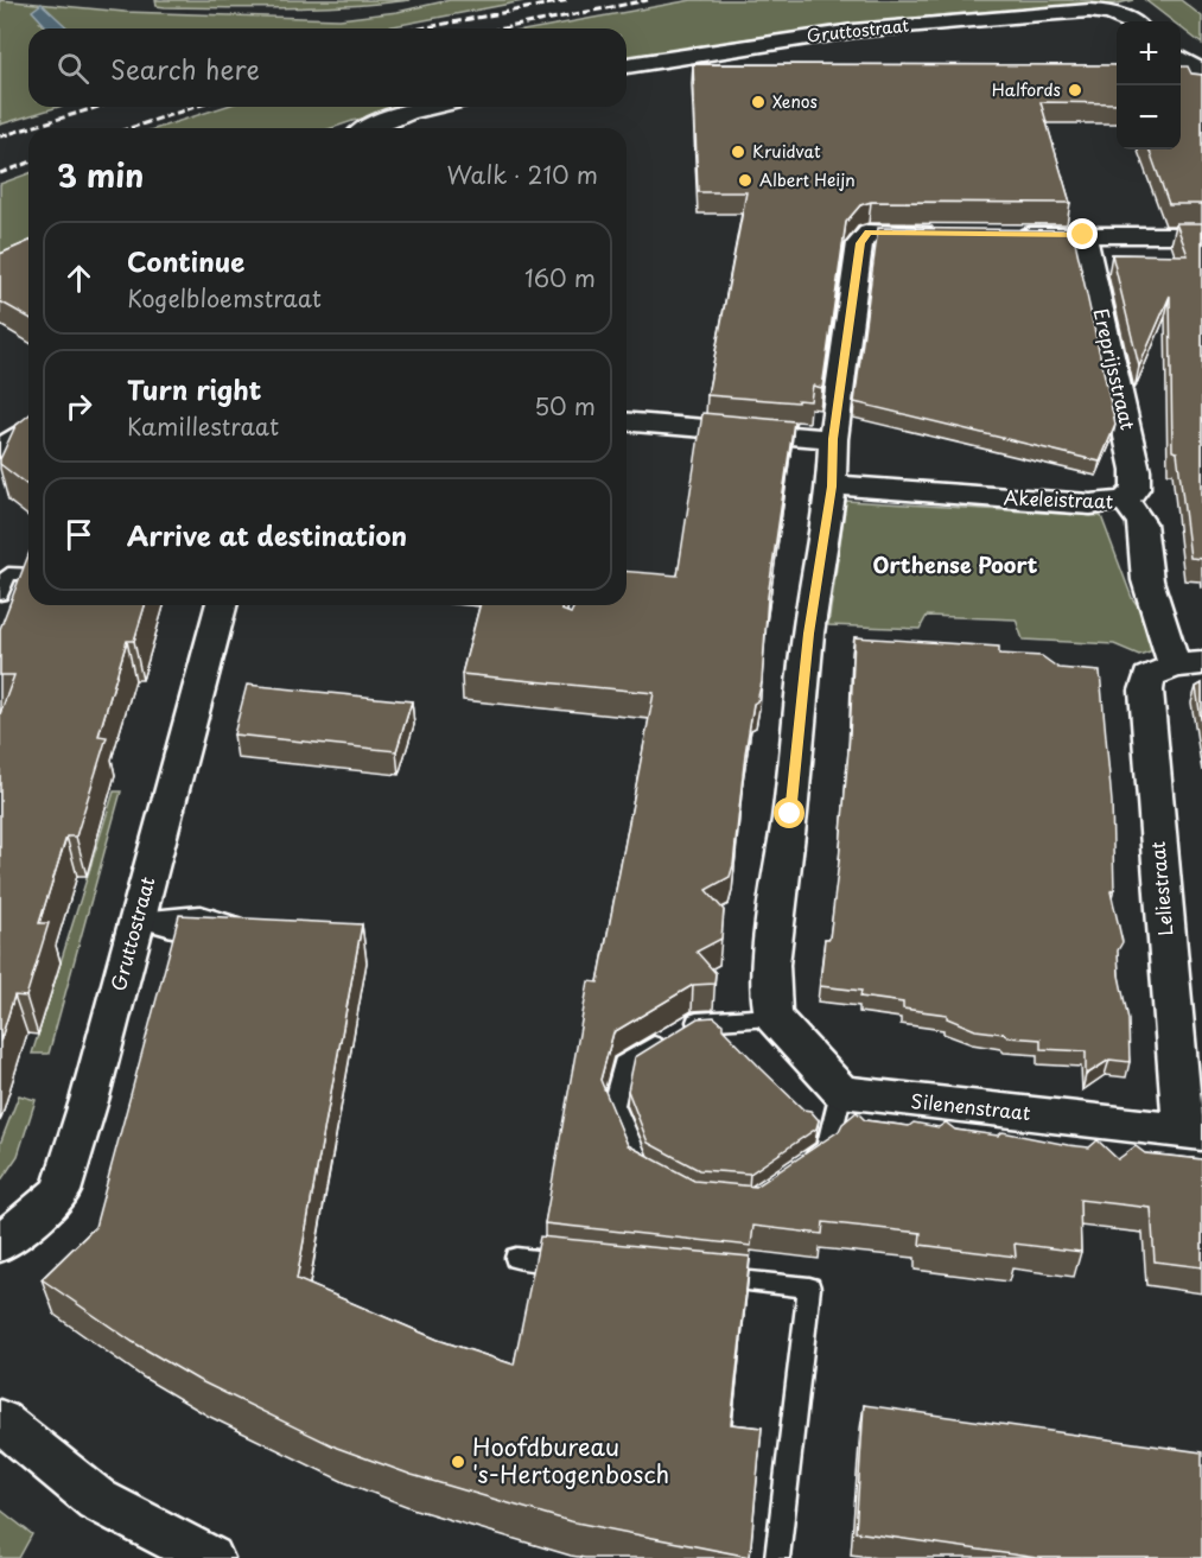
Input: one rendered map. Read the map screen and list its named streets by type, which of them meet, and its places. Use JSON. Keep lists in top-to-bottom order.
{
  "streets": {
    "street": [
      "Gruttostraat",
      "Ereprijsstraat",
      "Akeleistraat",
      "Leliestraat",
      "Silenenstraat"
    ]
  },
  "crossings": [
    ["Ereprijsstraat", "Akeleistraat"],
    ["Akeleistraat", "Leliestraat"],
    ["Leliestraat", "Silenenstraat"]
  ],
  "districts": ["Orthense Poort"],
  "places": [
    "Halfords",
    "Xenos",
    "Kruidvat",
    "Albert Heijn",
    "Hoofdbureau 's-Hertogenbosch"
  ],
  "page": {
    "map_buttons": ["+", "−"],
    "search": "Search here",
    "heading": ["3 min", "Walk · 210 m"],
    "list": [
      ["Continue", "Kogelbloemstraat", "160 m"],
      ["Turn right", "Kamillestraat", "50 m"],
      "Arrive at destination"
    ]
  }
}
